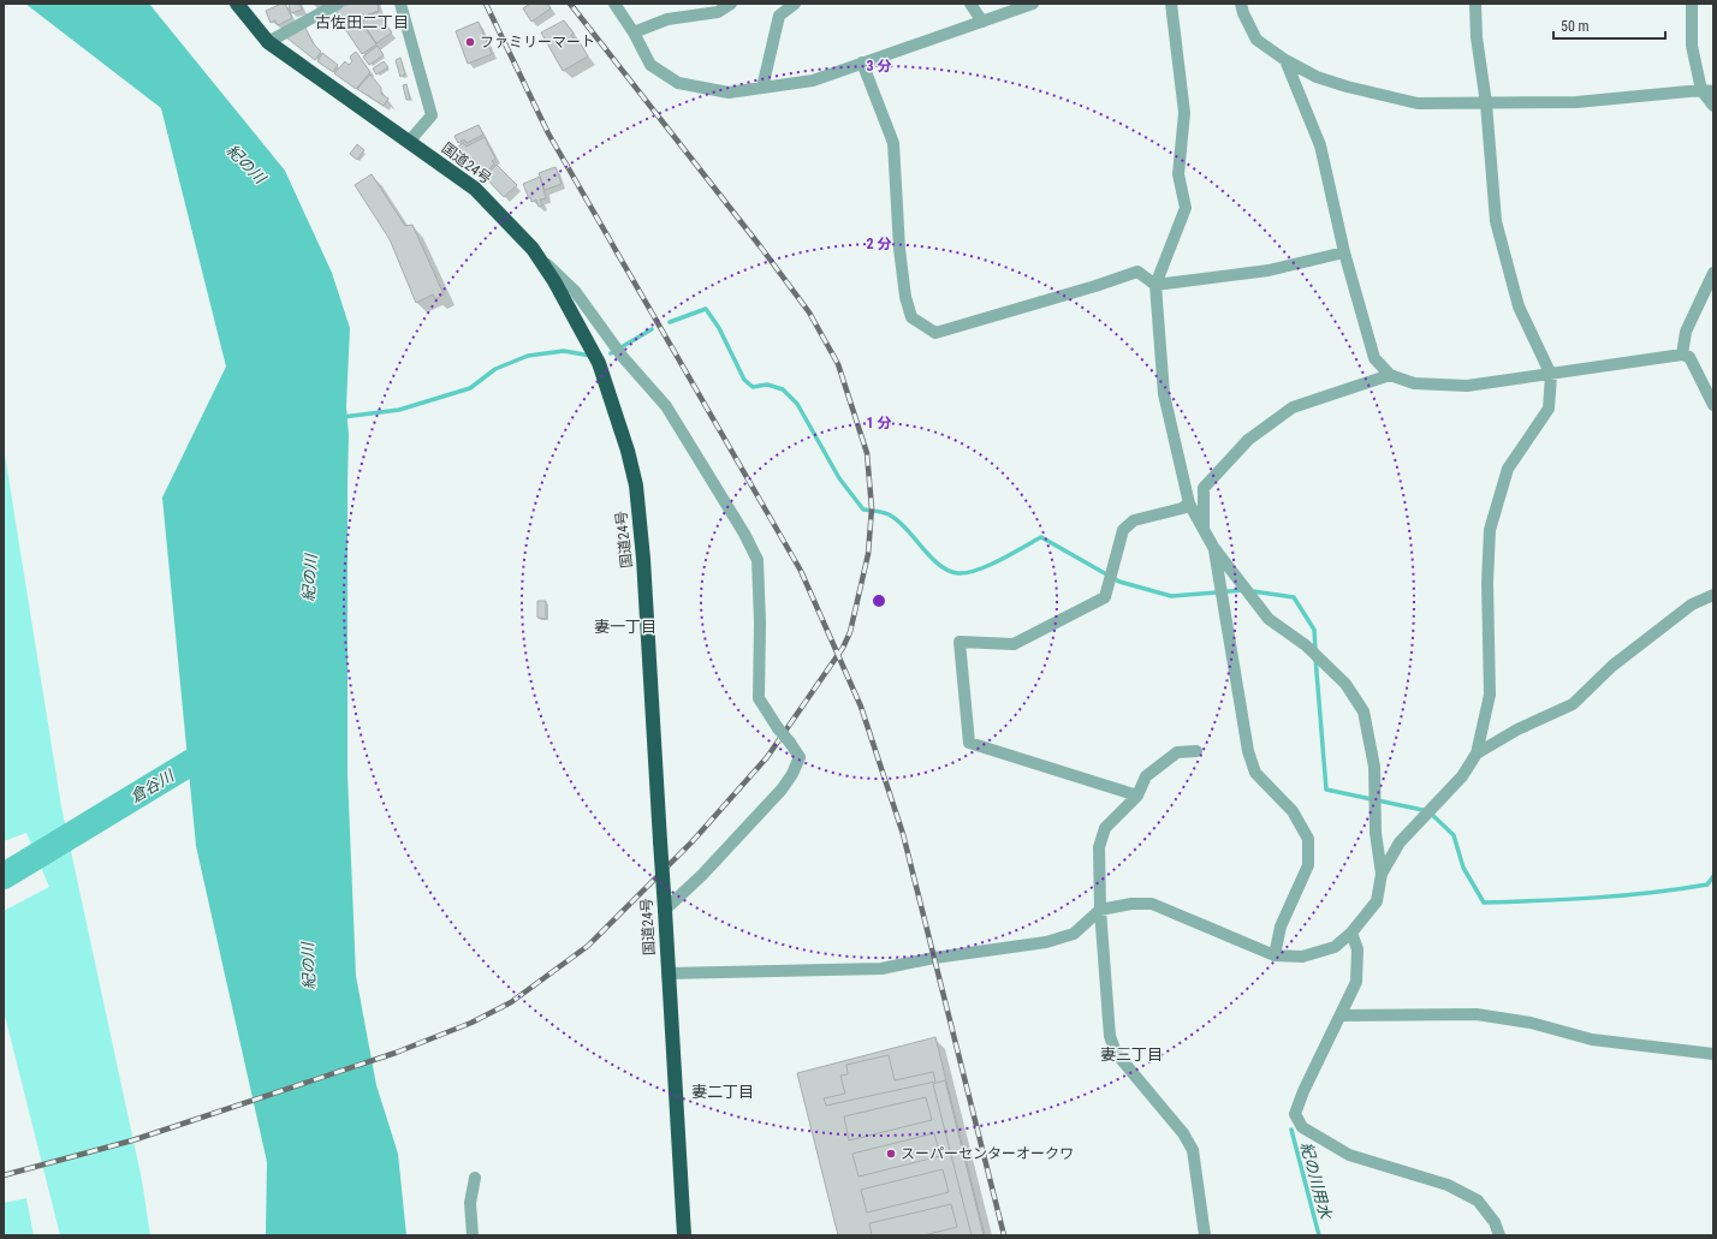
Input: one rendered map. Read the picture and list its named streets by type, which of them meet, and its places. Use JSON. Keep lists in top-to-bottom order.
{
  "streets": {
    "highway": ["国道24号"]
  },
  "districts": [
    "古佐田二丁目",
    "妻一丁目",
    "妻三丁目",
    "妻二丁目"
  ],
  "water": ["紀の川", "倉谷川", "紀の川用水"],
  "places": ["ファミリーマート", "スーパーセンターオークワ"],
  "scale_bar": "50 m",
  "rings": ["3 分", "2 分", "1 分"]
}
